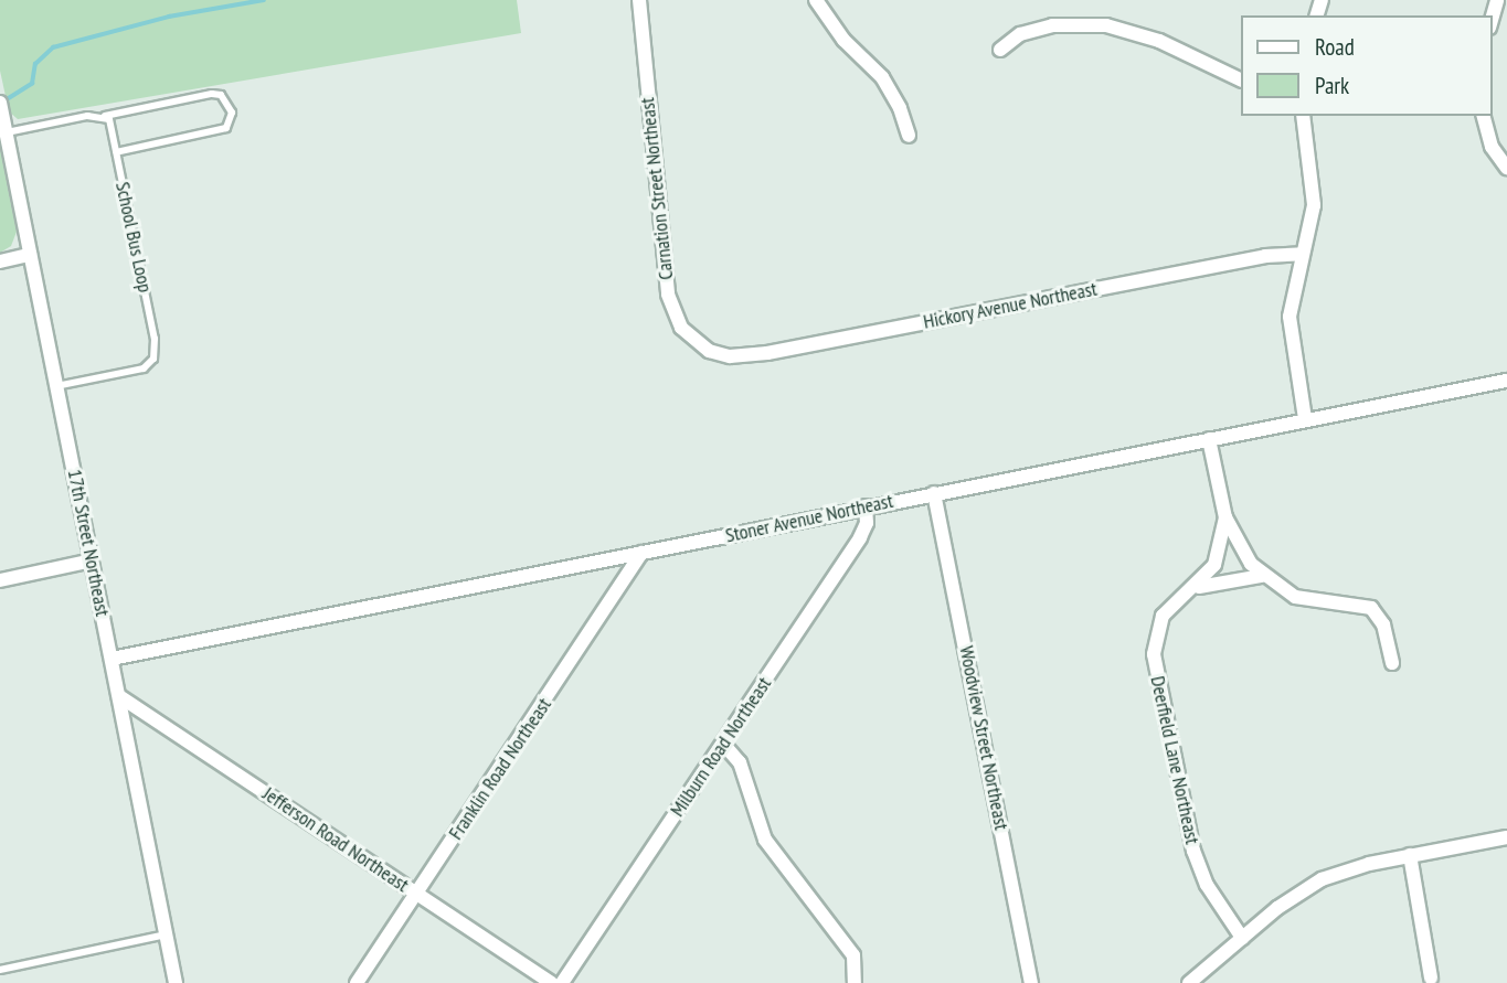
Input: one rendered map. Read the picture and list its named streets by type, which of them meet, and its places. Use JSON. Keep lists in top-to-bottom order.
{
  "streets": {
    "street": [
      "Carnation Street Northeast",
      "Hickory Avenue Northeast",
      "Stoner Avenue Northeast",
      "17th Street Northeast",
      "Woodview Street Northeast",
      "Milburn Road Northeast",
      "Deerfield Lane Northeast",
      "Franklin Road Northeast",
      "Jefferson Road Northeast"
    ],
    "lane": ["School Bus Loop"]
  },
  "crossings": [
    ["Carnation Street Northeast", "Hickory Avenue Northeast"],
    ["School Bus Loop", "17th Street Northeast"],
    ["Stoner Avenue Northeast", "17th Street Northeast"],
    ["Stoner Avenue Northeast", "Woodview Street Northeast"],
    ["Stoner Avenue Northeast", "Milburn Road Northeast"],
    ["Stoner Avenue Northeast", "Deerfield Lane Northeast"],
    ["Stoner Avenue Northeast", "Franklin Road Northeast"],
    ["17th Street Northeast", "Jefferson Road Northeast"],
    ["Franklin Road Northeast", "Jefferson Road Northeast"]
  ],
  "legend": ["Road", "Park"]
}
